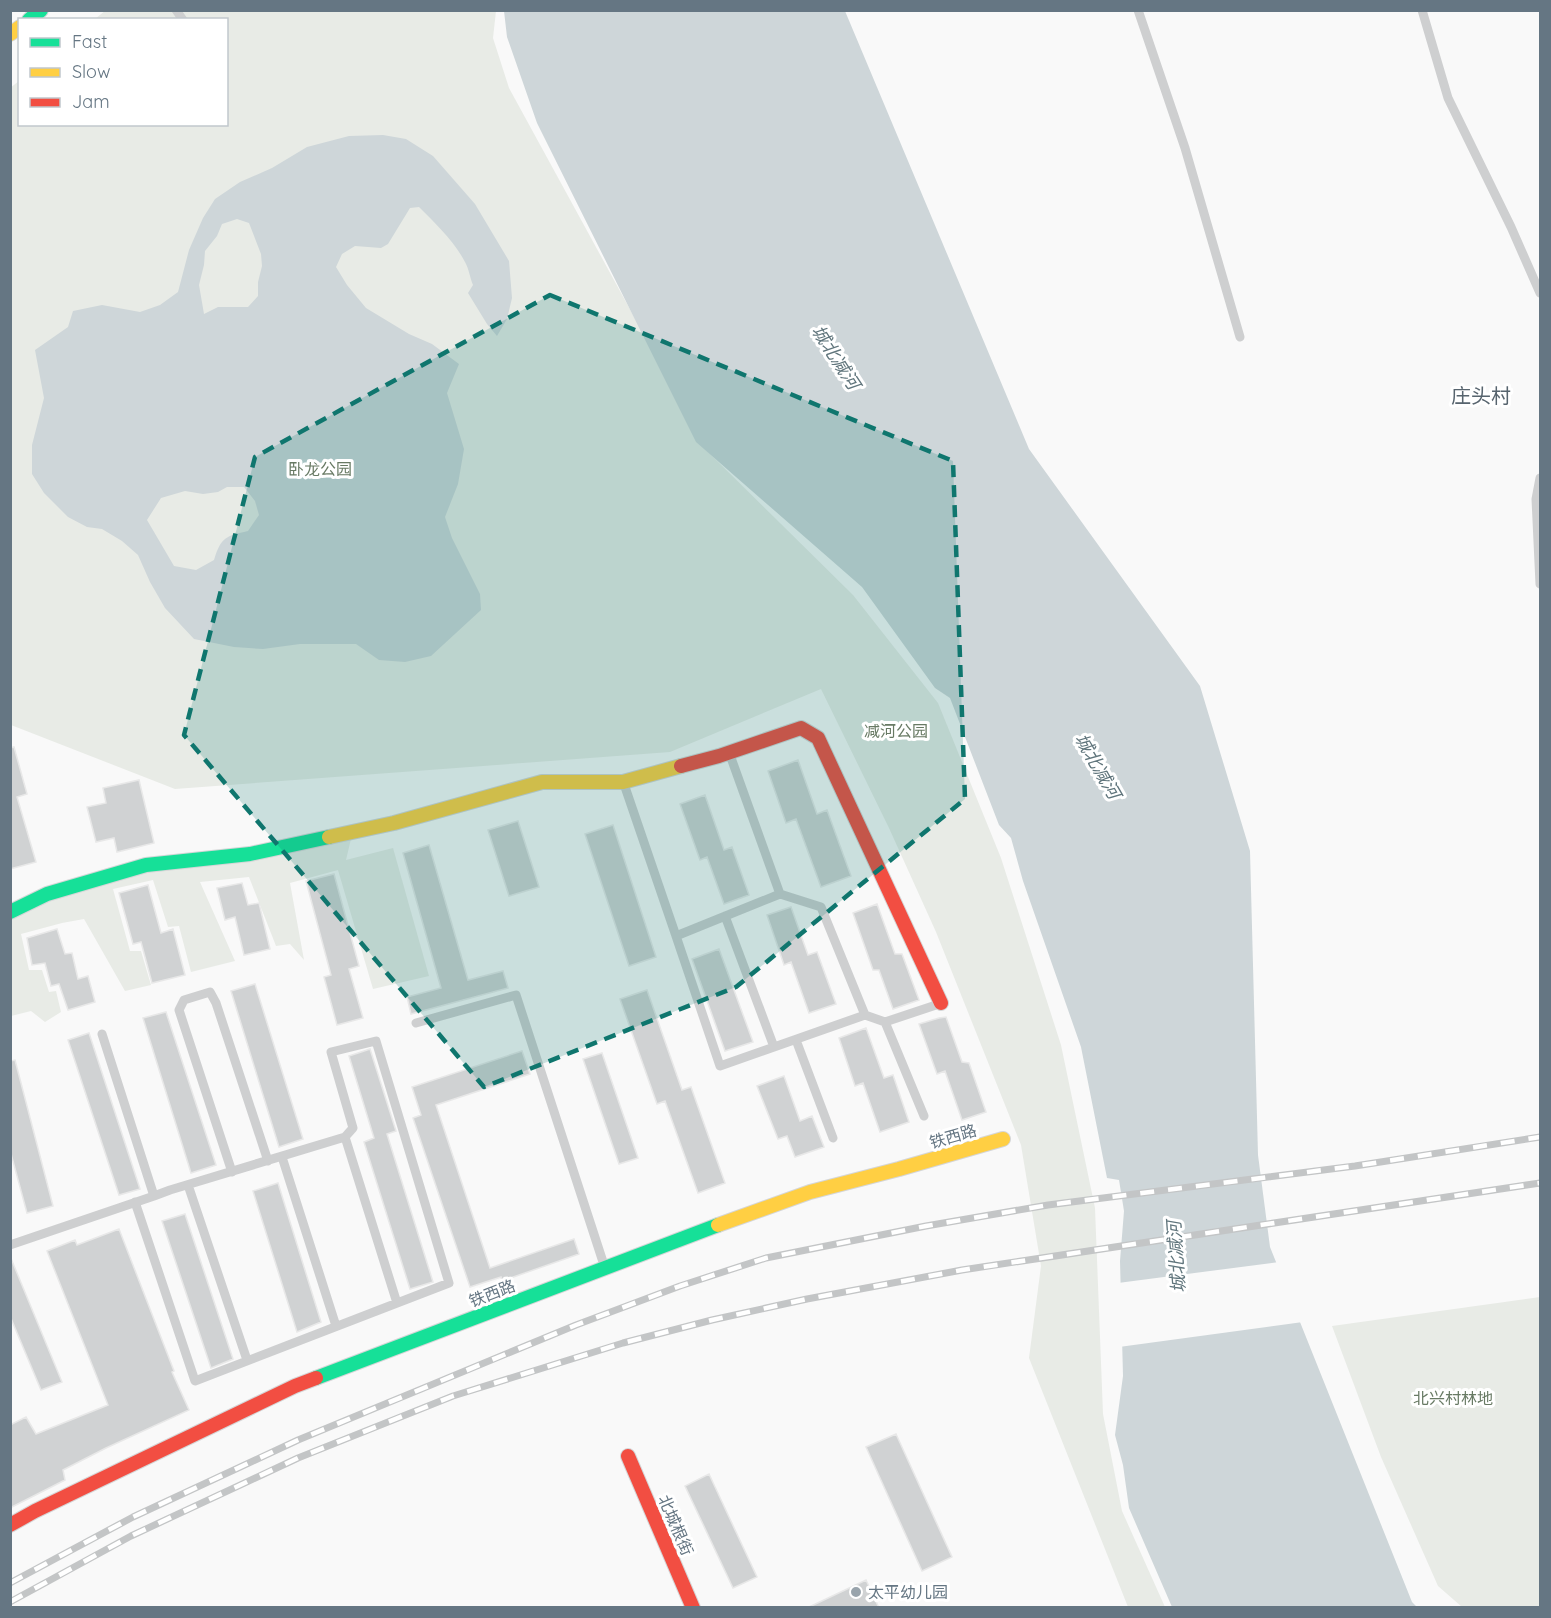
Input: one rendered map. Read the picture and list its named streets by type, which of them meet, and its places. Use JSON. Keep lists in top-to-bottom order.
{
  "streets": {
    "street": ["铁西路", "北城根街"]
  },
  "districts": ["庄头村"],
  "water": ["城北减河"],
  "parks": ["卧龙公园", "减河公园", "北兴村林地"],
  "places": ["太平幼儿园"],
  "legend": ["Fast", "Slow", "Jam"]
}
